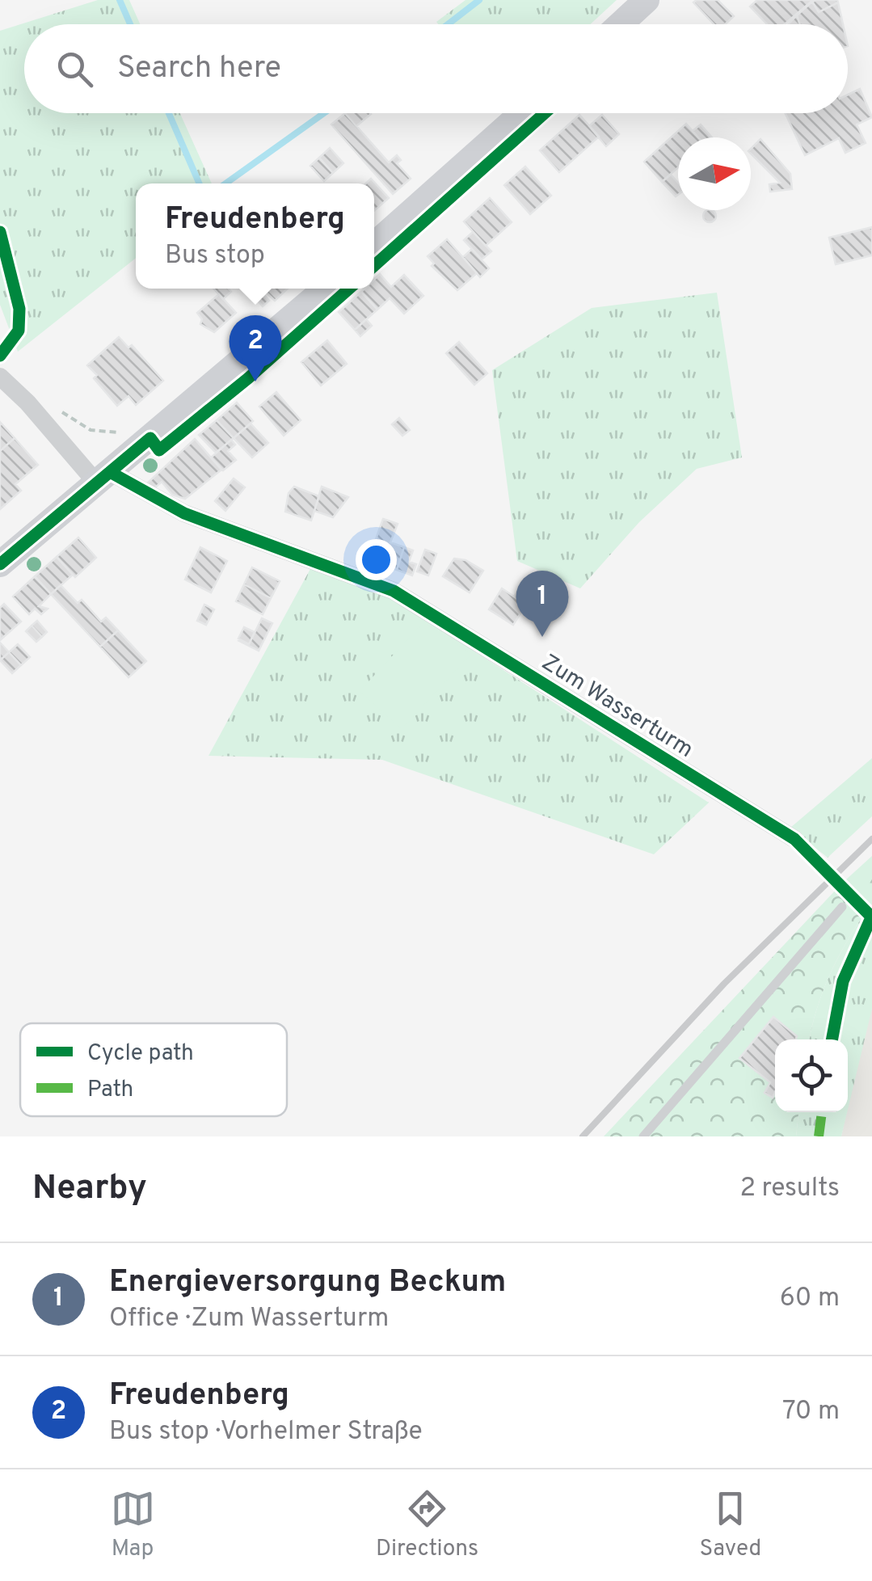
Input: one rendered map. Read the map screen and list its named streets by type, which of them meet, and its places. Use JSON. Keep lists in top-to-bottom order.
{
  "streets": {
    "street": ["Zum Wasserturm"]
  },
  "legend": ["Cycle path", "Path"],
  "north": "right",
  "page": {
    "search": "Search here",
    "popup": ["Freudenberg", "Bus stop"],
    "pins": ["2", "1"],
    "heading": ["Nearby", "2 results"],
    "list": [
      {
        "mark": "1",
        "name": "Energieversorgung Beckum",
        "note": "Office · Zum Wasserturm",
        "value": "60 m"
      },
      {
        "mark": "2",
        "name": "Freudenberg",
        "note": "Bus stop · Vorhelmer Straße",
        "value": "70 m"
      }
    ],
    "nav": ["Map", "Directions", "Saved"]
  }
}
